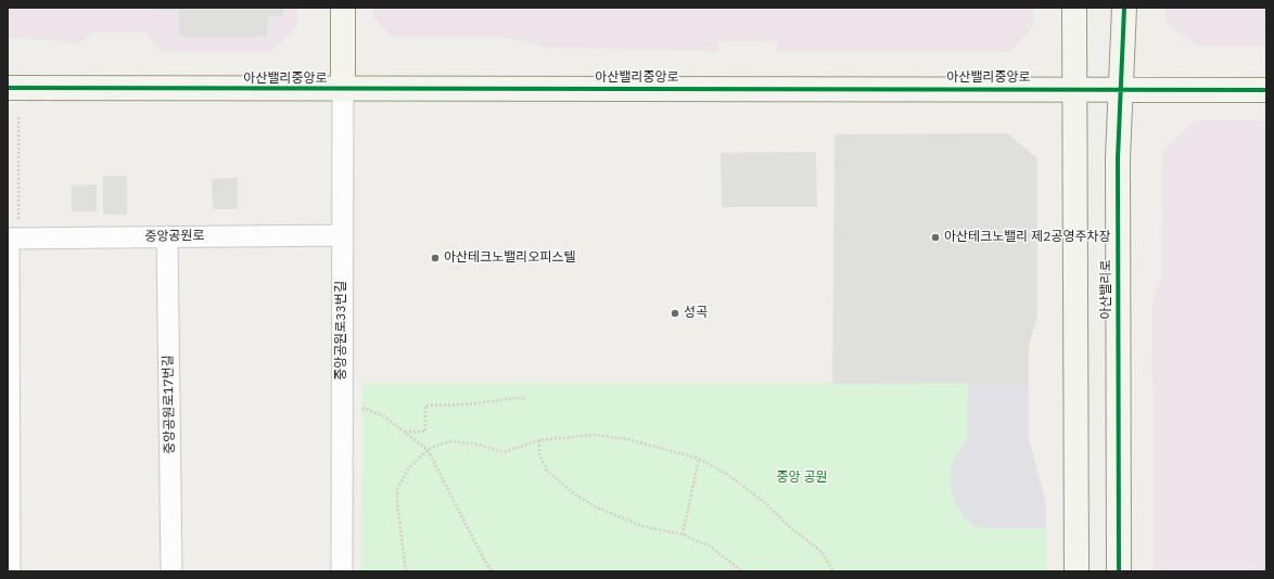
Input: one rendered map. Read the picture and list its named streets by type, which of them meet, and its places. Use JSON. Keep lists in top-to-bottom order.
{
  "streets": {
    "street": [
      "아산밸리중앙로",
      "중앙공원로",
      "아산밸리로",
      "중앙공원로33번길",
      "중앙공원로17번길"
    ]
  },
  "crossings": [
    ["아산밸리중앙로", "아산밸리로"],
    ["아산밸리중앙로", "중앙공원로33번길"],
    ["중앙공원로", "중앙공원로33번길"],
    ["중앙공원로", "중앙공원로17번길"]
  ],
  "parks": ["중앙 공원"],
  "places": ["아산테크노밸리 제2공영주차장", "아산테크노밸리오피스텔", "성곡"]
}
